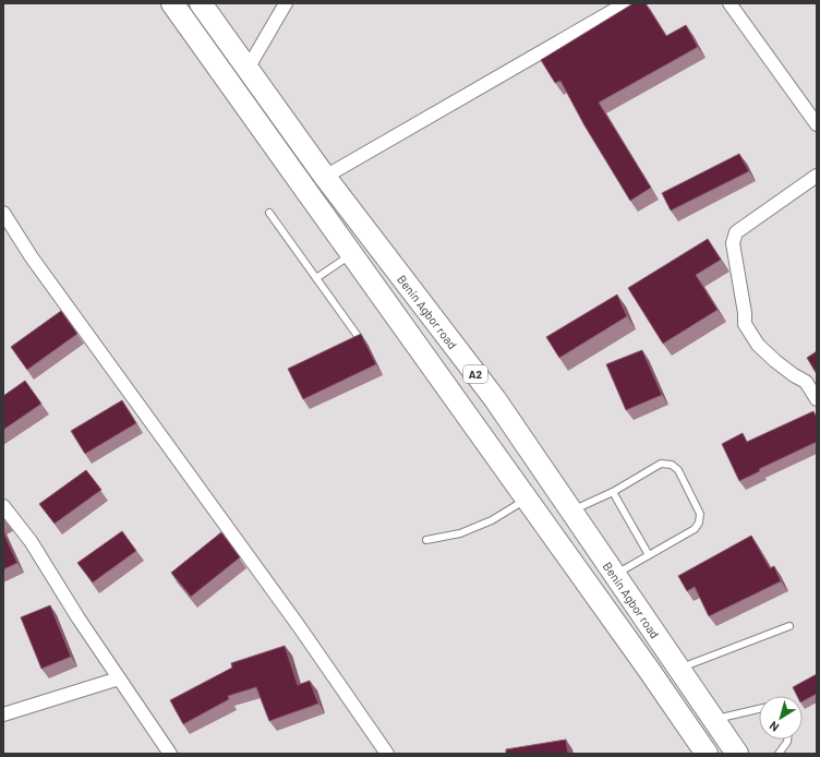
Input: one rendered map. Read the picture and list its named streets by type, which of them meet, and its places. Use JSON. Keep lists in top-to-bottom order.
{
  "streets": {
    "highway": ["Benin Agbor road", "A2"]
  },
  "north": "bottom left"
}
